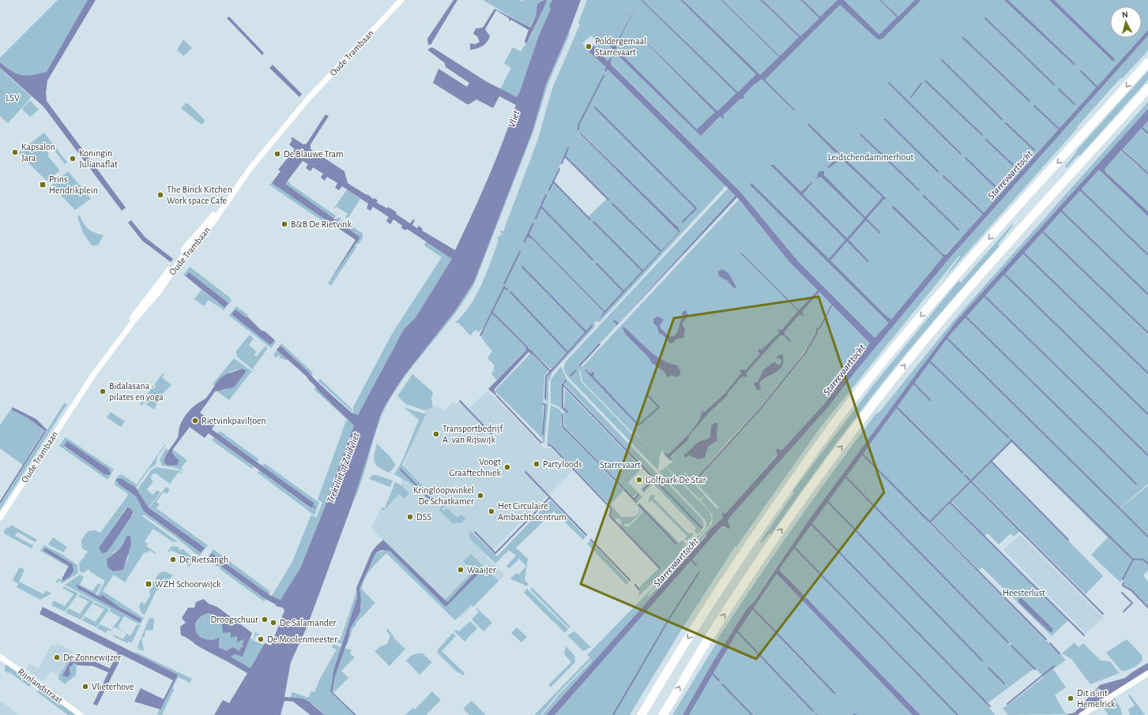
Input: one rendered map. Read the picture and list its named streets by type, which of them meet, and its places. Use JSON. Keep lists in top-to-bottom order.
{
  "streets": {
    "street": ["Oude Trambaan", "Rijnlandstraat"]
  },
  "water": ["Vliet", "Starrevaarttocht", "Trekvliet of Zuidvliet"],
  "parks": [
    "LSV",
    "Leidschendammerhout",
    "Starrevaart",
    "Heesterlust"
  ],
  "places": {
    "other": [
      "Poldergemaal Starrevaart",
      "Kapsalon Jara",
      "De Blauwe Tram",
      "Koningin Julianaflat",
      "The Binck Kitchen Work space Cafe",
      "B&B De Rietvink",
      "Bidalasana - pilates en yoga",
      "Rietvinkpaviljoen",
      "Transportbedrijf A. van Rijswijk",
      "Partyloods",
      "Voogt Graaftechniek",
      "Golfpark De Star",
      "Kringloopwinkel De Schatkamer",
      "Het Circulaire Ambachtscentrum",
      "DSS",
      "De Rietsangh",
      "Waaijer",
      "Droogschuur",
      "De Salamander",
      "De Moolenmeester",
      "De Zonnewijzer",
      "Vlieterhove",
      "Dit is int Hemelrick"
    ],
    "transit": ["Prins Hendrikplein", "WZH Schoorwijck"]
  },
  "north": "top"
}
